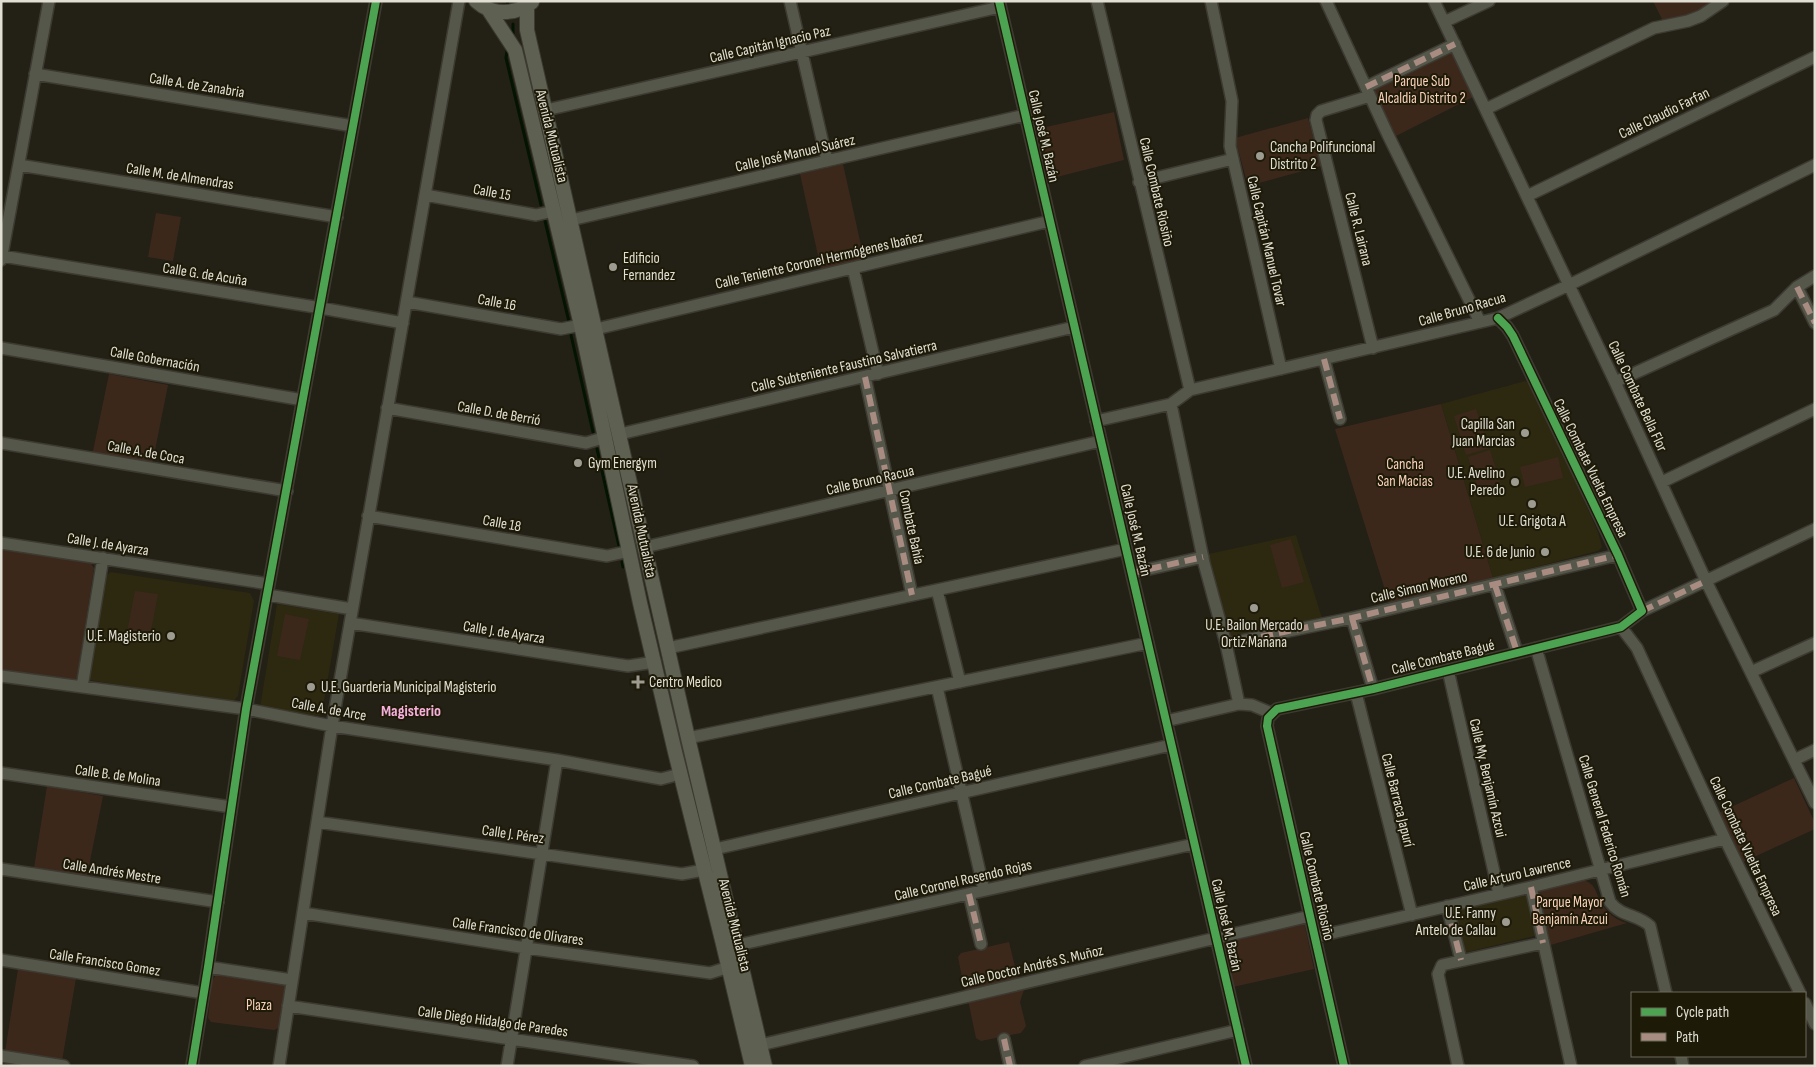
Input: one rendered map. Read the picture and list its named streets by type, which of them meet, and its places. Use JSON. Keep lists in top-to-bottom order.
{
  "streets": {
    "main road": ["Avenida Mutualista"],
    "street": [
      "Calle Capitán Ignacio Paz",
      "Calle A. de Zanabria",
      "Calle Claudio Farfan",
      "Calle José M. Bazán",
      "Calle José Manuel Suárez",
      "Calle M. de Almendras",
      "Calle 15",
      "Calle Combate Riosiño",
      "Calle R. Lairana",
      "Calle Capitán Manuel Tovar",
      "Calle Teniente Coronel Hermógenes Ibañez",
      "Calle G. de Acuña",
      "Calle 16",
      "Calle Bruno Racua",
      "Calle Gobernación",
      "Calle Subteniente Faustino Salvatierra",
      "Calle Combate Bella Flor",
      "Calle D. de Berrió",
      "Calle A. de Coca",
      "Calle Combate Vuelta Empresa",
      "Calle 18",
      "Combate Bahía",
      "Calle J. de Ayarza",
      "Calle Simon Moreno",
      "Calle Combate Bagué",
      "Calle A. de Arce",
      "Calle B. de Molina",
      "Calle My. Benjamín Azcui",
      "Calle Barraca Japurí",
      "Calle General Federico Román",
      "Calle J. Pérez",
      "Calle Andrés Mestre",
      "Calle Arturo Lawrence",
      "Calle Coronel Rosendo Rojas",
      "Calle Francisco de Olivares",
      "Calle Francisco Gomez",
      "Calle Doctor Andrés S. Muñoz",
      "Calle Diego Hidalgo de Paredes"
    ]
  },
  "crossings": [
    ["Calle Capitán Ignacio Paz", "Avenida Mutualista"],
    ["Calle Capitán Ignacio Paz", "Calle José M. Bazán"],
    ["Calle Claudio Farfan", "Calle Combate Bella Flor"],
    ["Avenida Mutualista", "Calle José Manuel Suárez"],
    ["Avenida Mutualista", "Calle 15"],
    ["Avenida Mutualista", "Calle Teniente Coronel Hermógenes Ibañez"],
    ["Avenida Mutualista", "Calle 16"],
    ["Avenida Mutualista", "Calle Bruno Racua"],
    ["Avenida Mutualista", "Calle Subteniente Faustino Salvatierra"],
    ["Avenida Mutualista", "Calle D. de Berrió"],
    ["Avenida Mutualista", "Calle 18"],
    ["Avenida Mutualista", "Calle J. de Ayarza"],
    ["Avenida Mutualista", "Calle Combate Bagué"],
    ["Avenida Mutualista", "Calle A. de Arce"],
    ["Avenida Mutualista", "Calle J. Pérez"],
    ["Avenida Mutualista", "Calle Coronel Rosendo Rojas"],
    ["Avenida Mutualista", "Calle Francisco de Olivares"],
    ["Avenida Mutualista", "Calle Doctor Andrés S. Muñoz"],
    ["Calle José M. Bazán", "Calle José Manuel Suárez"],
    ["Calle José M. Bazán", "Calle Teniente Coronel Hermógenes Ibañez"],
    ["Calle José M. Bazán", "Calle Bruno Racua"],
    ["Calle José M. Bazán", "Calle Subteniente Faustino Salvatierra"],
    ["Calle José M. Bazán", "Calle Combate Bagué"],
    ["Calle José M. Bazán", "Calle Coronel Rosendo Rojas"],
    ["Calle José M. Bazán", "Calle Doctor Andrés S. Muñoz"],
    ["Calle Combate Riosiño", "Calle Bruno Racua"],
    ["Calle Combate Riosiño", "Calle Combate Bagué"],
    ["Calle Combate Riosiño", "Calle Arturo Lawrence"],
    ["Calle Combate Riosiño", "Calle Doctor Andrés S. Muñoz"],
    ["Calle R. Lairana", "Calle Bruno Racua"],
    ["Calle R. Lairana", "Calle Combate Bella Flor"],
    ["Calle Capitán Manuel Tovar", "Calle Bruno Racua"],
    ["Calle Bruno Racua", "Calle Combate Bella Flor"],
    ["Calle Bruno Racua", "Calle Combate Vuelta Empresa"],
    ["Calle Bruno Racua", "Combate Bahía"],
    ["Calle Subteniente Faustino Salvatierra", "Combate Bahía"],
    ["Calle Combate Vuelta Empresa", "Calle Simon Moreno"],
    ["Calle Combate Vuelta Empresa", "Calle Combate Bagué"],
    ["Calle Combate Vuelta Empresa", "Calle Arturo Lawrence"],
    ["Calle Combate Bagué", "Calle My. Benjamín Azcui"],
    ["Calle Combate Bagué", "Calle Barraca Japurí"],
    ["Calle Combate Bagué", "Calle General Federico Román"],
    ["Calle My. Benjamín Azcui", "Calle Arturo Lawrence"],
    ["Calle Barraca Japurí", "Calle Arturo Lawrence"],
    ["Calle General Federico Román", "Calle Arturo Lawrence"]
  ],
  "districts": ["Magisterio"],
  "parks": [
    "Parque Sub Alcaldia Distrito 2",
    "Cancha San Macias",
    "Parque Mayor Benjamín Azcui",
    "Plaza"
  ],
  "places": {
    "other": [
      "Cancha Polifuncional Distrito 2",
      "Edificio Fernandez",
      "Capilla San Juan Marcias",
      "Gym Energym",
      "U.E. Avelino Peredo",
      "U.E. Grigota A",
      "U.E. 6 de Junio",
      "U.E. Bailon Mercado Ortiz Mañana",
      "U.E. Magisterio",
      "U.E. Guarderia Municipal Magisterio",
      "U.E. Fanny Antelo de Callau"
    ],
    "health": ["Centro Medico"]
  },
  "legend": ["Cycle path", "Path"]
}
